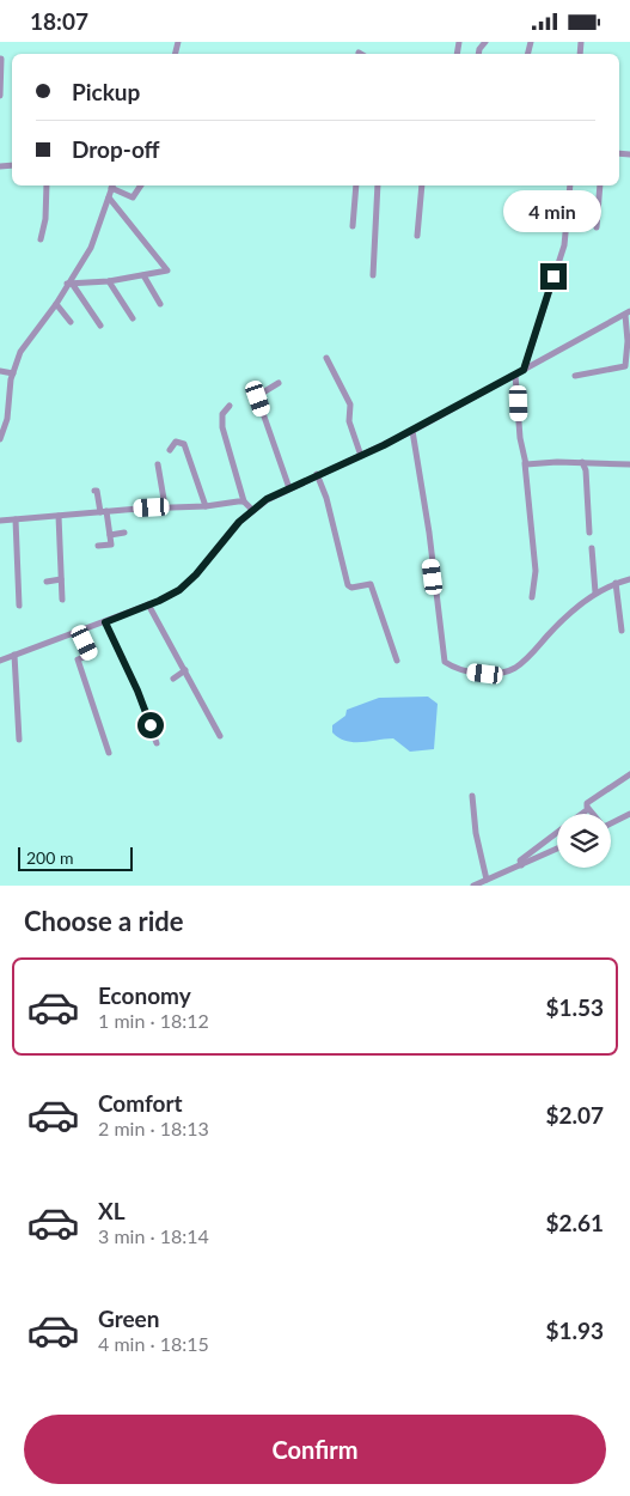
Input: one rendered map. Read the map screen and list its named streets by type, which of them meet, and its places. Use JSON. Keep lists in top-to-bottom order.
{
  "scale_bar": "200 m",
  "page": {
    "status": "18:07",
    "banner": ["Pickup", "Drop-off"],
    "bubble": "4 min",
    "scale": "200 m",
    "heading": "Choose a ride",
    "list": [
      {
        "name": "Economy",
        "note": "1 min · 18:12",
        "value": "$1.53"
      },
      {
        "name": "Comfort",
        "note": "2 min · 18:13",
        "value": "$2.07"
      },
      {
        "name": "XL",
        "note": "3 min · 18:14",
        "value": "$2.61"
      },
      {
        "name": "Green",
        "note": "4 min · 18:15",
        "value": "$1.93"
      }
    ],
    "buttons": "Confirm"
  }
}
